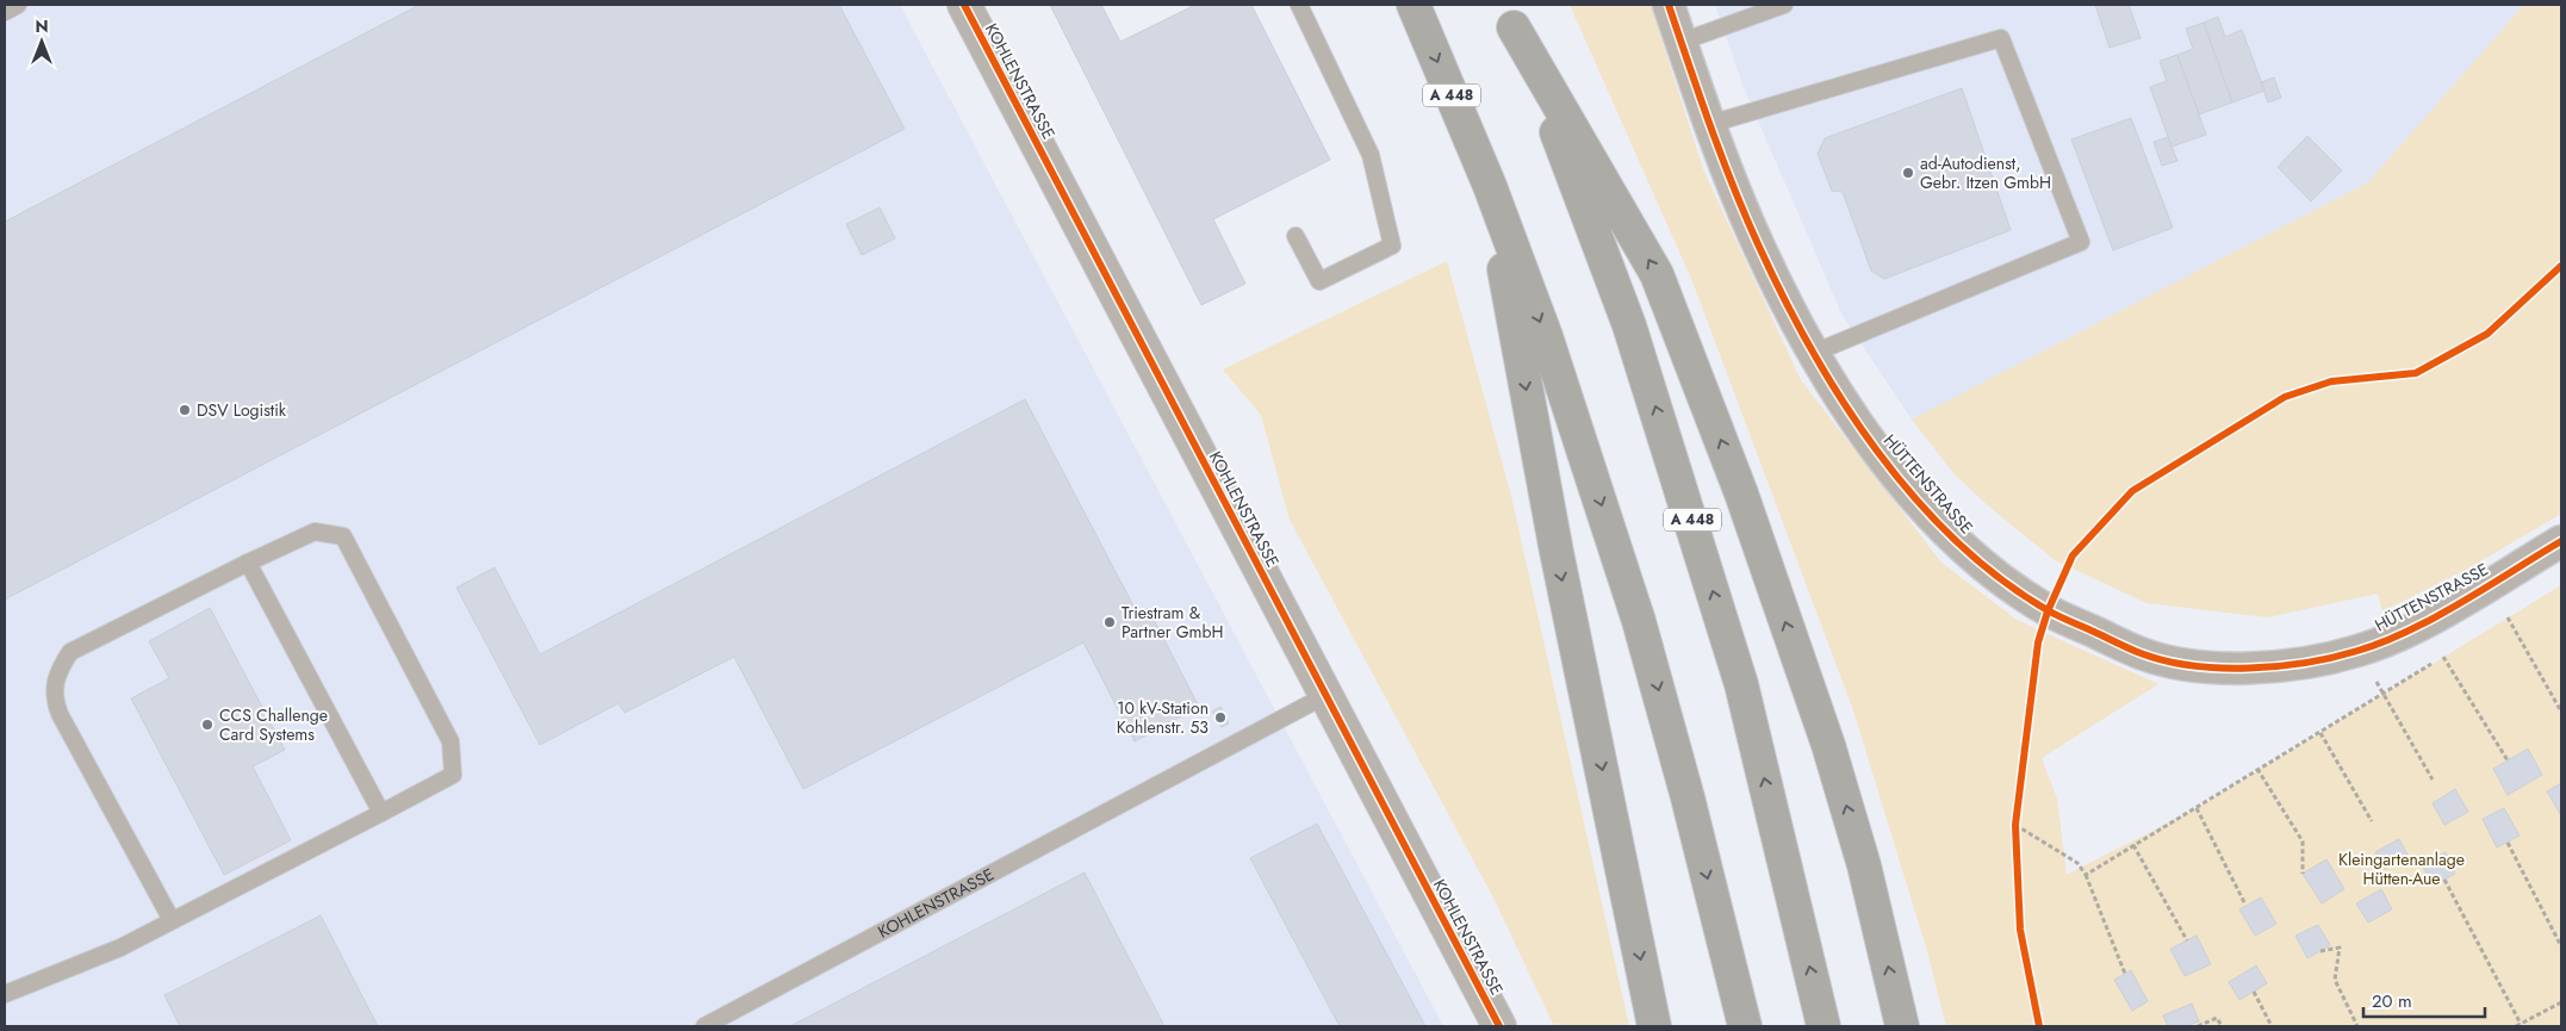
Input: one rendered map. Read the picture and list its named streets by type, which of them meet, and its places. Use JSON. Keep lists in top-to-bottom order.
{
  "streets": {
    "highway": ["A 448"],
    "street": ["KOHLENSTRASSE", "HÜTTENSTRASSE"]
  },
  "parks": ["Kleingartenanlage Hütten-Aue"],
  "places": [
    "ad-Autodienst, Gebr. Itzen GmbH",
    "DSV Logistik",
    "Triestram & Partner GmbH",
    "10 kV-Station Kohlenstr. 53",
    "CCS Challenge Card Systems"
  ],
  "scale_bar": "20 m",
  "north": "top"
}
